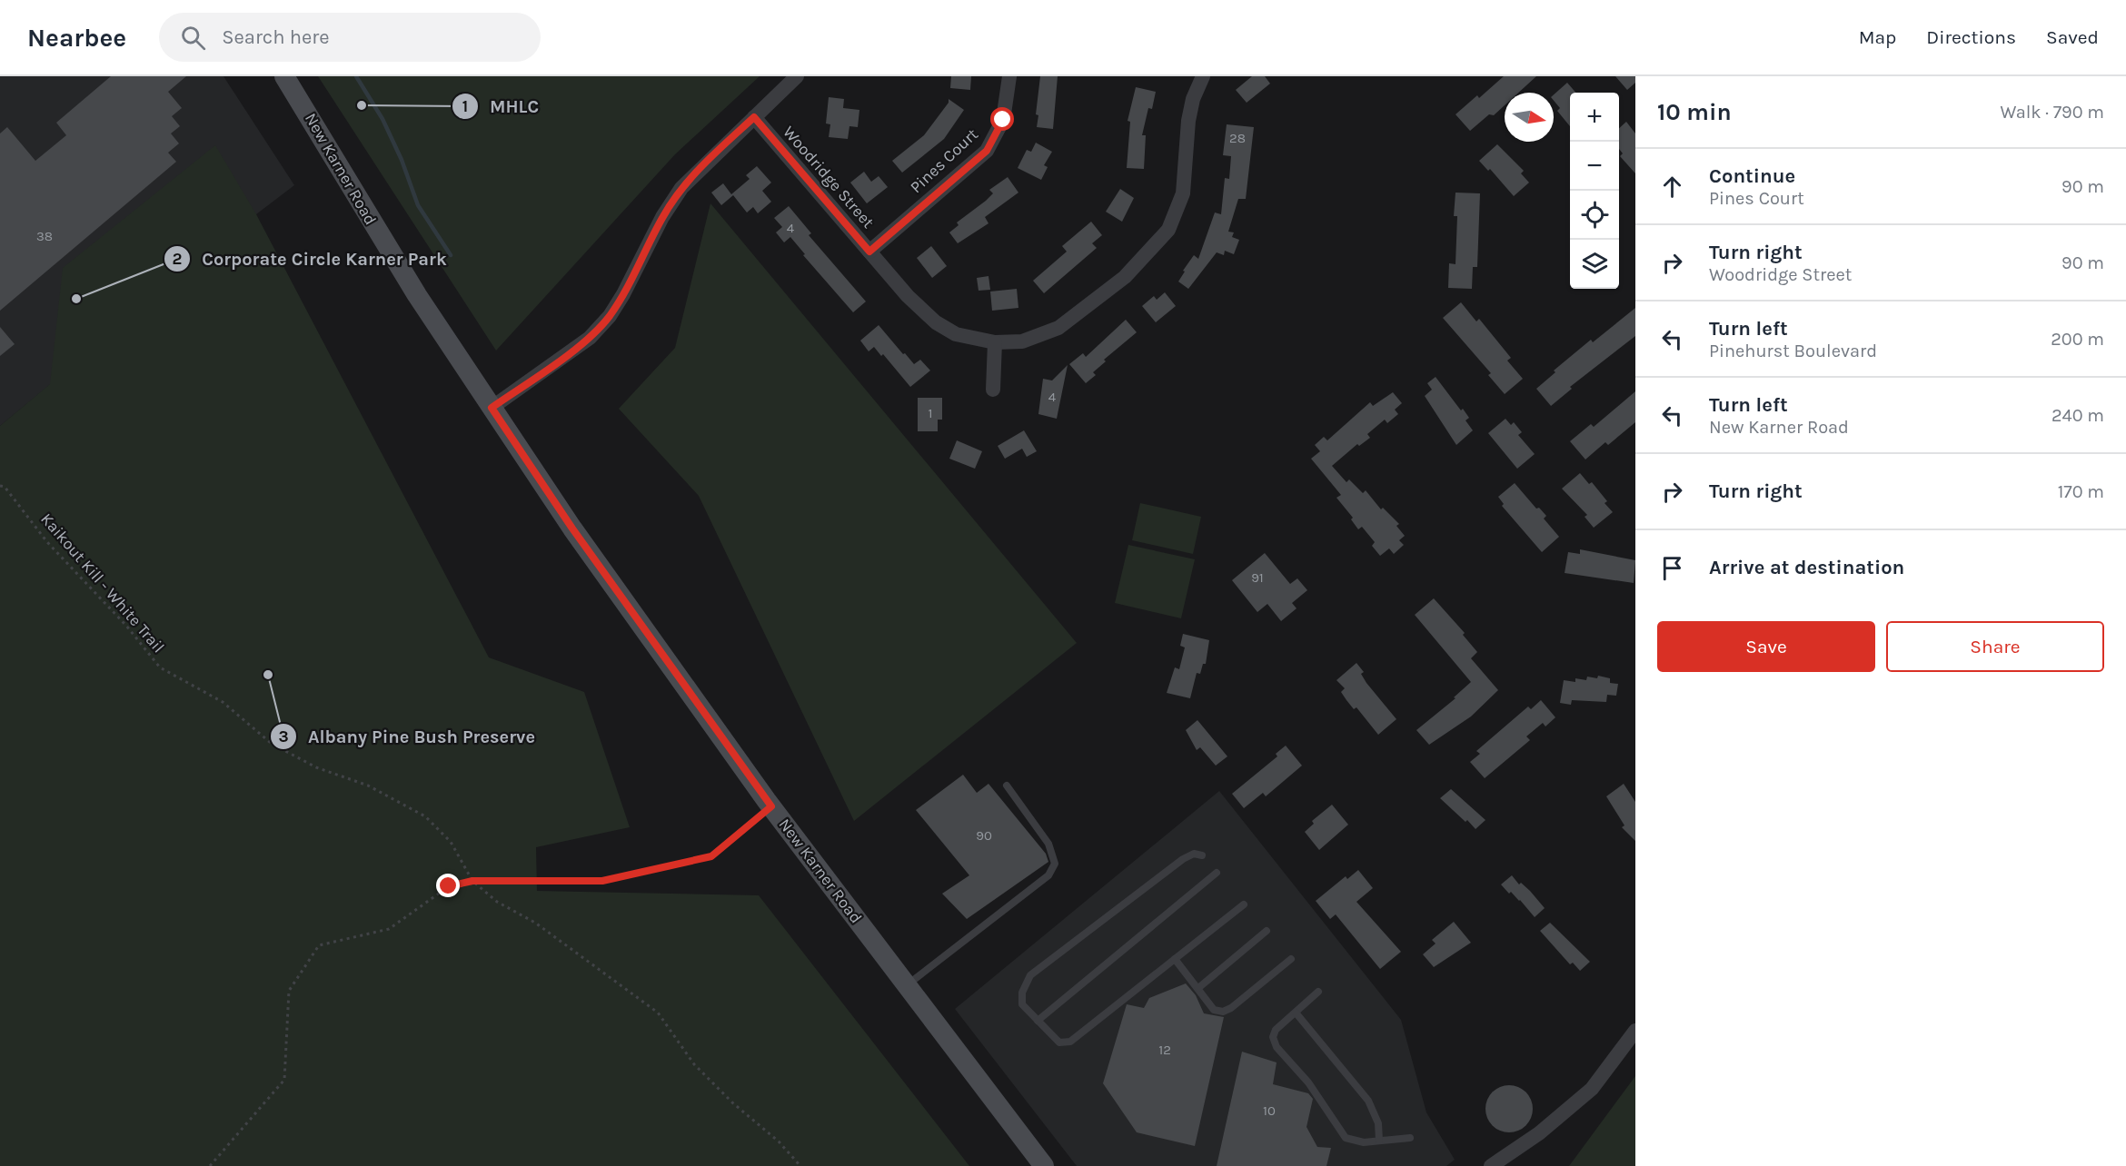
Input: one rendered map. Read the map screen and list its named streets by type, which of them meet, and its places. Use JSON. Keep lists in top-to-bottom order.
{
  "streets": {
    "main road": ["New Karner Road"],
    "street": ["Pines Court", "Woodridge Street"],
    "path": ["Kaikout Kill - White Trail"]
  },
  "crossings": [
    ["Pines Court", "Woodridge Street"]
  ],
  "places": ["MHLC", "Corporate Circle Karner Park", "Albany Pine Bush Preserve"],
  "house_numbers": [
    "28",
    "4",
    "38",
    "4",
    "1",
    "91",
    "90",
    "12",
    "10"
  ],
  "north": "right",
  "page": {
    "header": "Nearbee",
    "search": "Search here",
    "nav": ["Map", "Directions", "Saved"],
    "heading": ["10 min", "Walk · 790 m"],
    "map_buttons": ["+", "−"],
    "list": [
      ["Continue", "Pines Court", "90 m"],
      ["Turn right", "Woodridge Street", "90 m"],
      ["Turn left", "Pinehurst Boulevard", "200 m"],
      ["Turn left", "New Karner Road", "240 m"],
      ["Turn right", "170 m"],
      "Arrive at destination"
    ],
    "buttons": ["Save", "Share"]
  }
}
